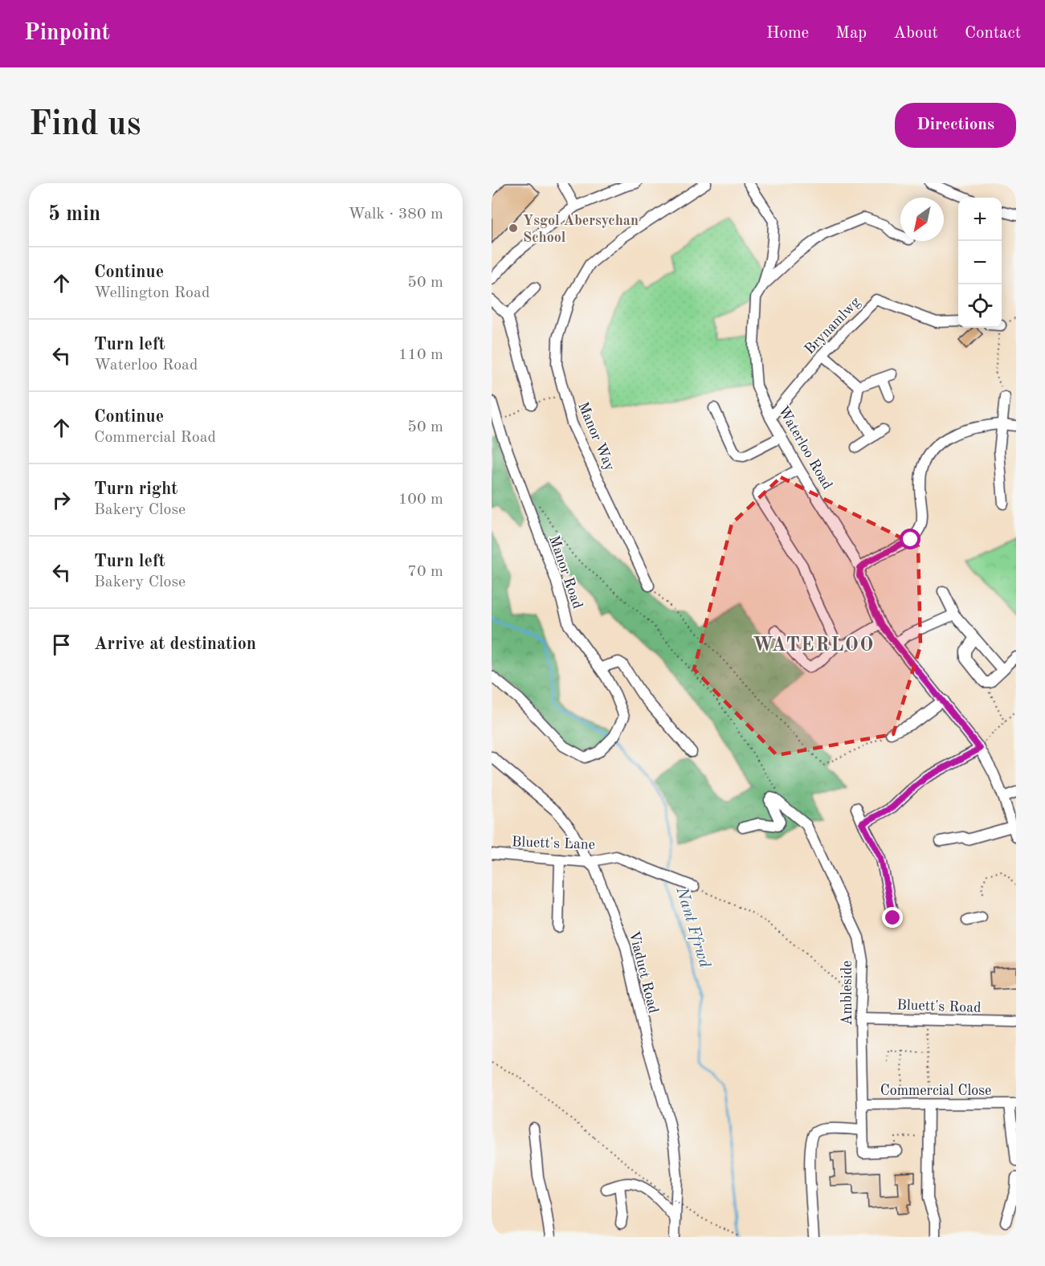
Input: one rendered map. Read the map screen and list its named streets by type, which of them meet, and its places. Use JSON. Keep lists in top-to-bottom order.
{
  "streets": {
    "street": [
      "Brynamlwg",
      "Manor Way",
      "Waterloo Road",
      "Manor Road",
      "Bluett's Lane",
      "Viaduct Road",
      "Ambleside",
      "Bluett's Road",
      "Commercial Close"
    ]
  },
  "crossings": [
    ["Brynamlwg", "Waterloo Road"],
    ["Bluett's Lane", "Viaduct Road"],
    ["Ambleside", "Bluett's Road"],
    ["Ambleside", "Commercial Close"]
  ],
  "districts": ["WATERLOO"],
  "water": ["Nant Ffrwd"],
  "places": ["Ysgol Abersychan School"],
  "north": "bottom left",
  "page": {
    "header": "Pinpoint",
    "nav": [
      "Home",
      "Map",
      "About",
      "Contact"
    ],
    "buttons": "Directions",
    "title": "Find us",
    "heading": ["5 min", "Walk · 380 m"],
    "map_buttons": ["+", "−"],
    "list": [
      ["Continue", "Wellington Road", "50 m"],
      ["Turn left", "Waterloo Road", "110 m"],
      ["Continue", "Commercial Road", "50 m"],
      ["Turn right", "Bakery Close", "100 m"],
      ["Turn left", "Bakery Close", "70 m"],
      "Arrive at destination"
    ]
  }
}
